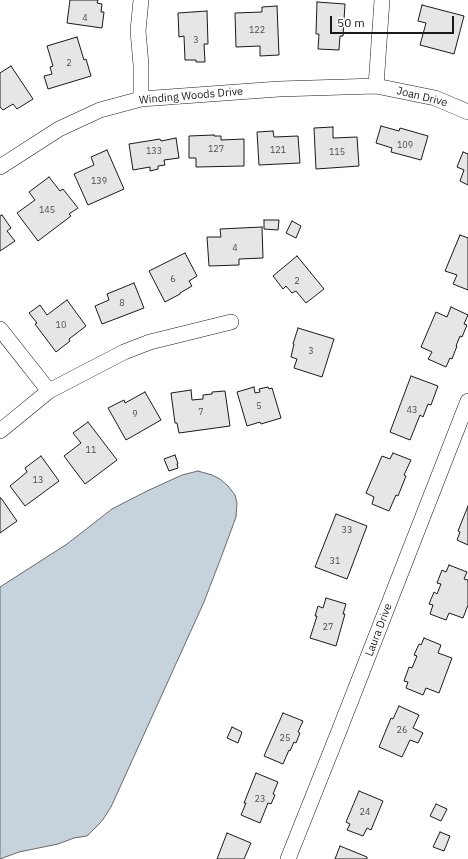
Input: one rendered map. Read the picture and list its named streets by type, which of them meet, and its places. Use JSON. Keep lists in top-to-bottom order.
{
  "streets": {
    "street": ["Winding Woods Drive", "Joan Drive", "Laura Drive"]
  },
  "crossings": [
    ["Winding Woods Drive", "Joan Drive"]
  ],
  "house_numbers": [
    "4",
    "122",
    "3",
    "2",
    "109",
    "127",
    "121",
    "133",
    "115",
    "139",
    "145",
    "4",
    "6",
    "2",
    "8",
    "10",
    "3",
    "5",
    "43",
    "7",
    "9",
    "11",
    "13",
    "33",
    "31",
    "27",
    "26",
    "25",
    "23",
    "24"
  ],
  "scale_bar": "50 m"
}
